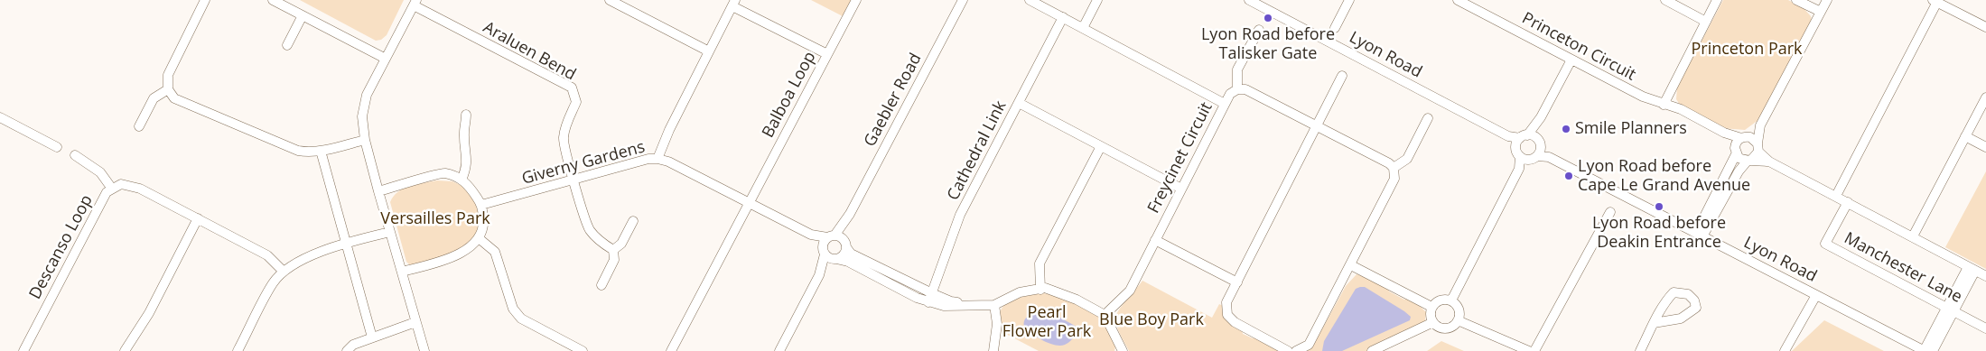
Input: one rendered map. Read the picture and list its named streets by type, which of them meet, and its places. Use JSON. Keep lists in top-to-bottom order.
{
  "streets": {
    "street": [
      "Princeton Circuit",
      "Araluen Bend",
      "Lyon Road",
      "Balboa Loop",
      "Gaebler Road",
      "Cathedral Link",
      "Freycinet Circuit",
      "Giverny Gardens",
      "Descanso Loop",
      "Manchester Lane"
    ]
  },
  "crossings": [
    ["Araluen Bend", "Giverny Gardens"],
    ["Balboa Loop", "Giverny Gardens"],
    ["Gaebler Road", "Giverny Gardens"]
  ],
  "parks": [
    "Princeton Park",
    "Versailles Park",
    "Pearl Flower Park",
    "Blue Boy Park"
  ],
  "places": [
    "Lyon Road before Talisker Gate",
    "Smile Planners",
    "Lyon Road before Cape Le Grand Avenue",
    "Lyon Road before Deakin Entrance"
  ]
}
